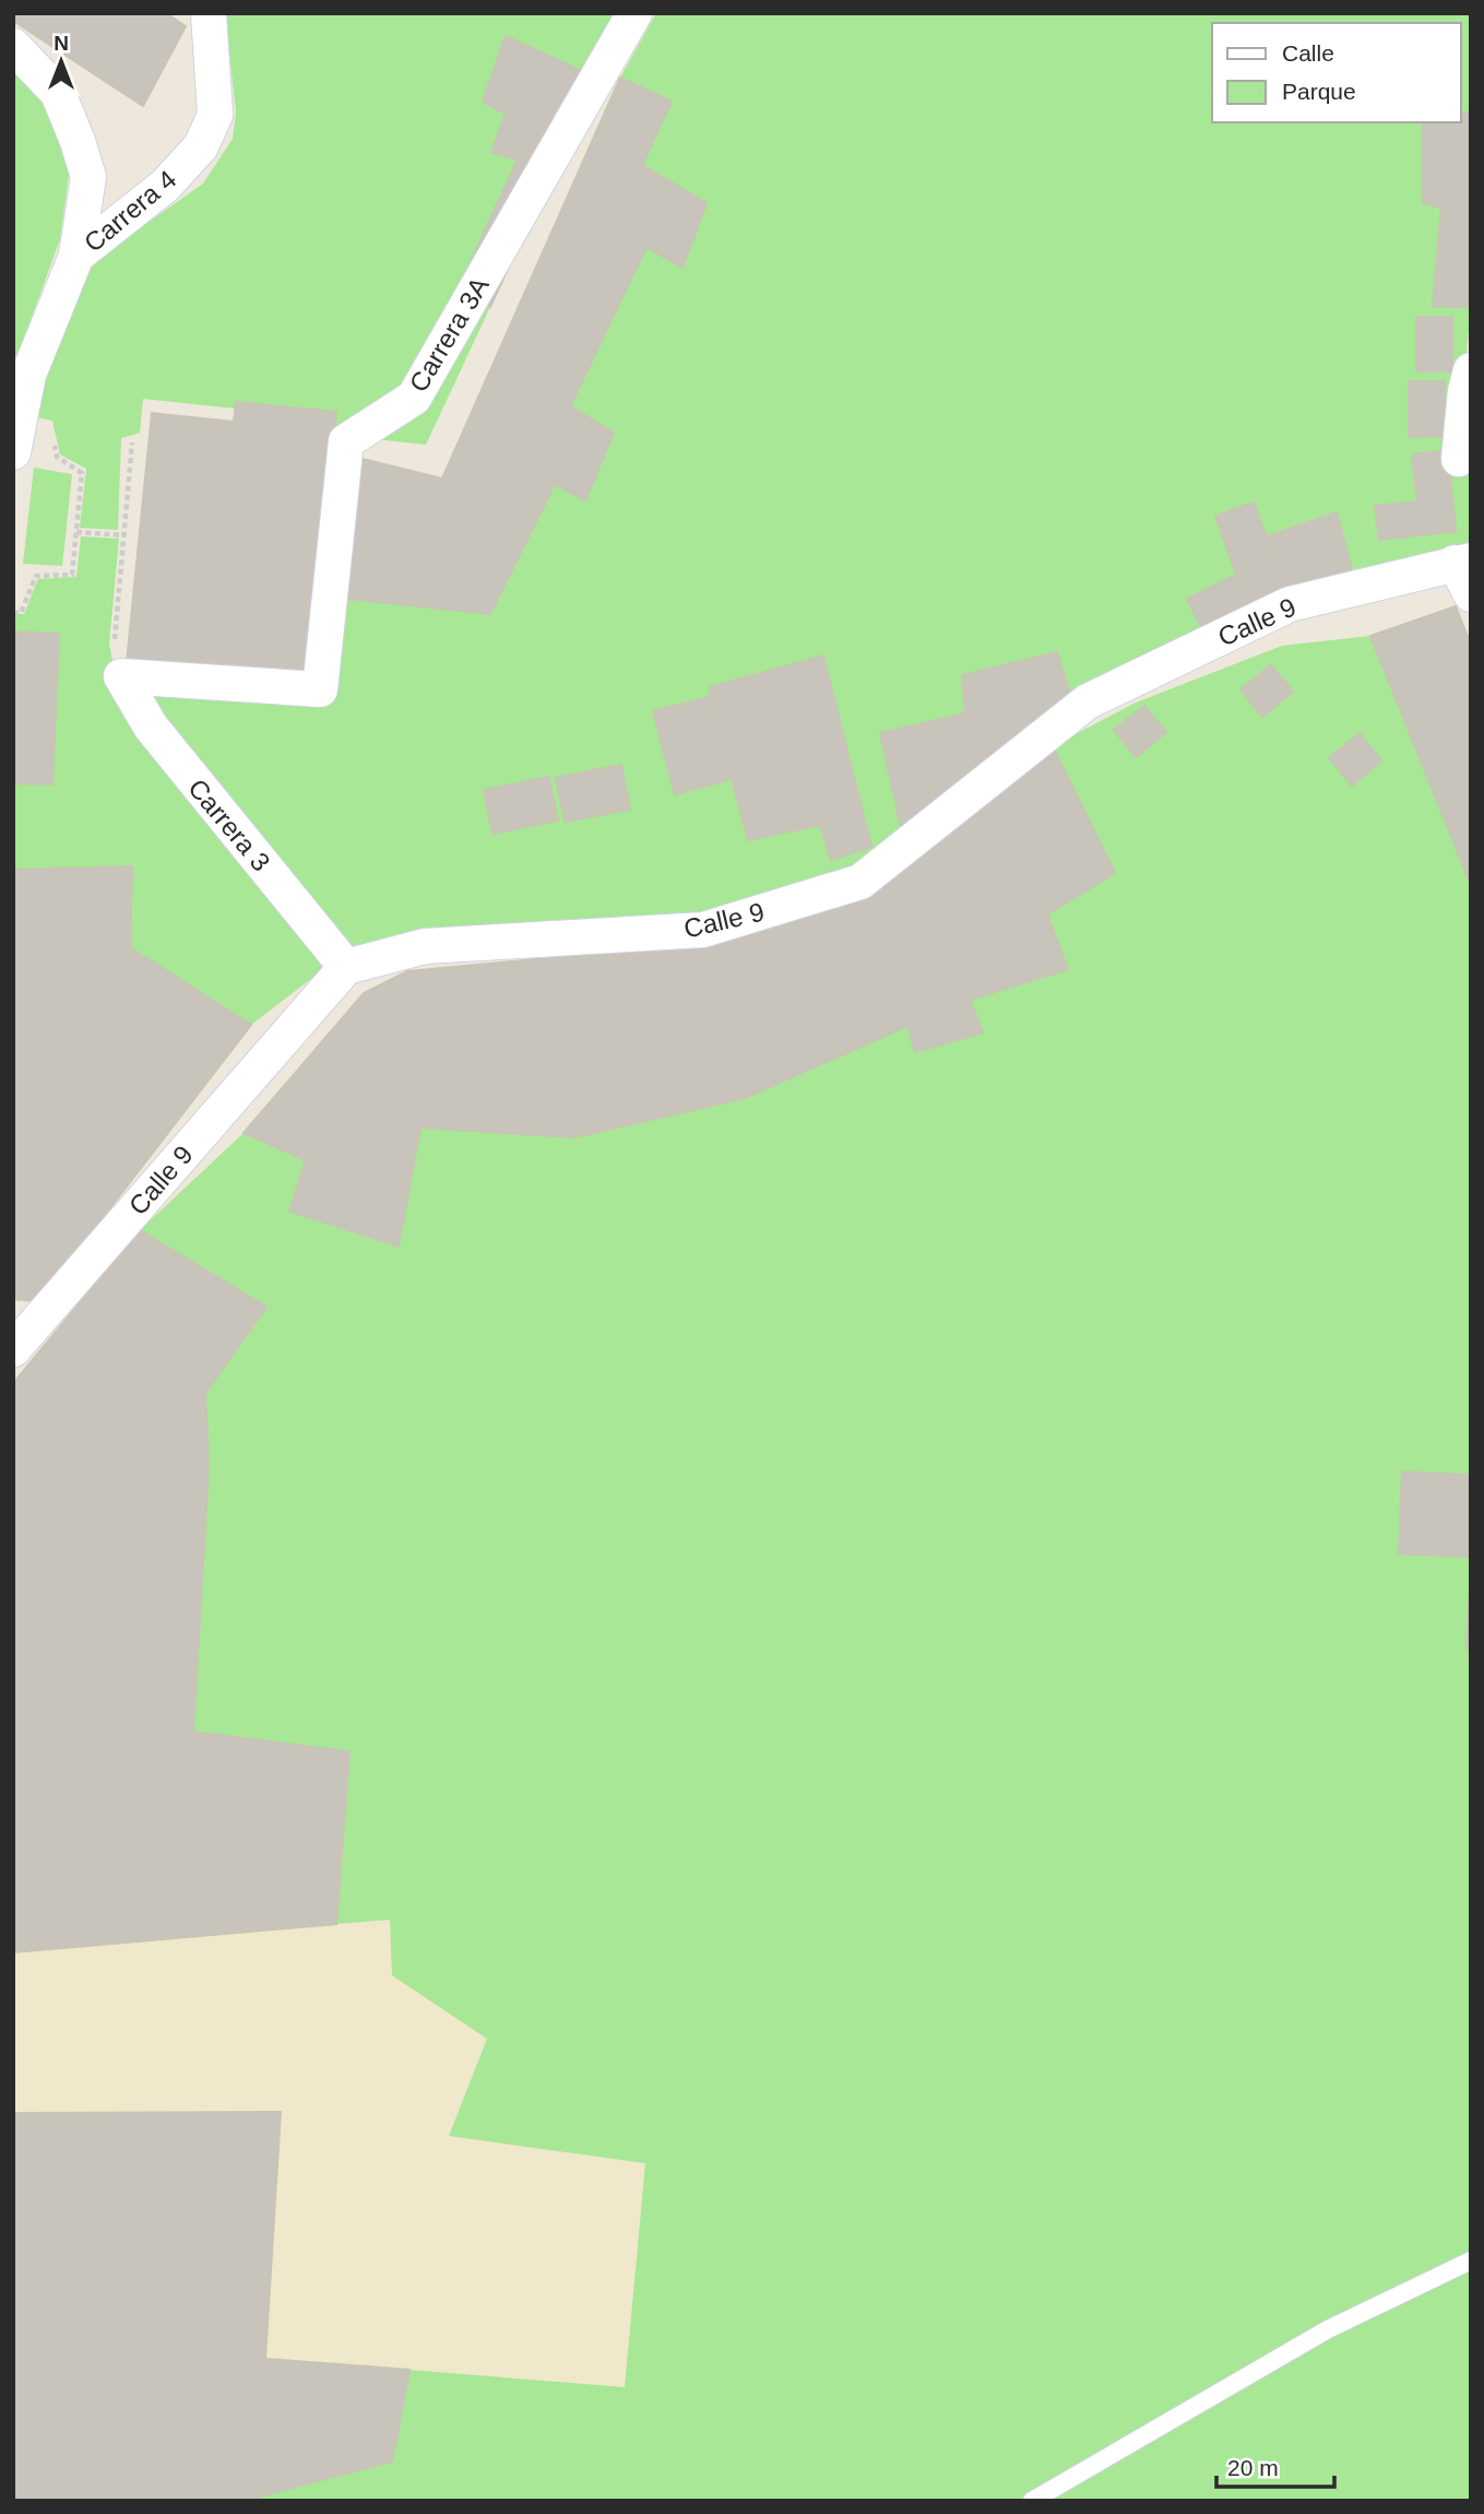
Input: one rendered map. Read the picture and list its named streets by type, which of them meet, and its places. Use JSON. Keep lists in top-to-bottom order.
{
  "streets": {
    "street": [
      "Carrera 4",
      "Carrera 3A",
      "Calle 9",
      "Carrera 3"
    ]
  },
  "crossings": [
    ["Carrera 3A", "Carrera 3"],
    ["Calle 9", "Carrera 3"]
  ],
  "legend": ["Calle", "Parque"],
  "scale_bar": "20 m",
  "north": "top"
}
